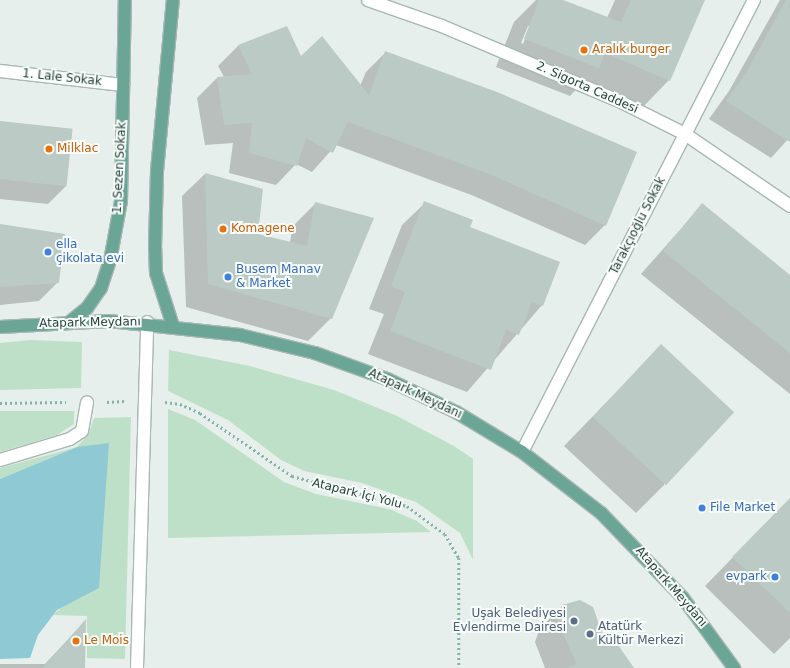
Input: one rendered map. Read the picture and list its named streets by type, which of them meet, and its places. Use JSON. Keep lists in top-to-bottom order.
{
  "streets": {
    "main road": ["1. Sezen Sokak", "Atapark Meydanı"],
    "street": ["1. Lale Sokak", "2. Sigorta Caddesi", "Tarakçıoğlu Sokak"],
    "path": ["Atapark İçi Yolu"]
  },
  "crossings": [
    ["1. Lale Sokak", "1. Sezen Sokak"],
    ["2. Sigorta Caddesi", "Tarakçıoğlu Sokak"],
    ["1. Sezen Sokak", "Atapark Meydanı"],
    ["Tarakçıoğlu Sokak", "Atapark Meydanı"]
  ],
  "places": [
    "Aralık burger",
    "Milklac",
    "Komagene",
    "ella çikolata evi",
    "Busem Manav & Market",
    "File Market",
    "evpark",
    "Uşak Belediyesi Evlendirme Dairesi",
    "Atatürk Kültür Merkezi",
    "Le Mois"
  ]
}
